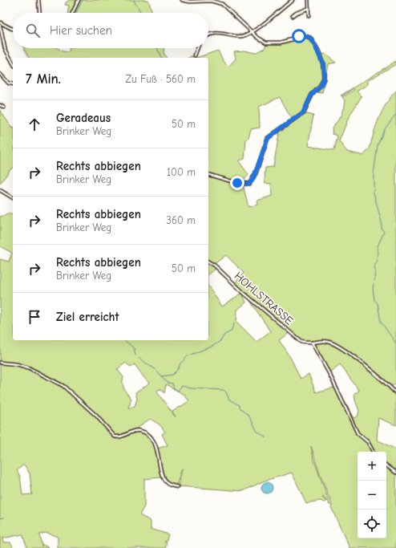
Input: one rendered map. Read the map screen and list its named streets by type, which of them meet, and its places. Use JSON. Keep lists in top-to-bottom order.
{
  "streets": {
    "street": ["HOHLSTRASSE"]
  },
  "page": {
    "search": "Hier suchen",
    "heading": ["7 Min.", "Zu Fuß · 560 m"],
    "list": [
      ["Geradeaus", "Brinker Weg", "50 m"],
      ["Rechts abbiegen", "Brinker Weg", "100 m"],
      ["Rechts abbiegen", "Brinker Weg", "360 m"],
      ["Rechts abbiegen", "Brinker Weg", "50 m"],
      "Ziel erreicht"
    ],
    "map_buttons": ["+", "−"]
  }
}
